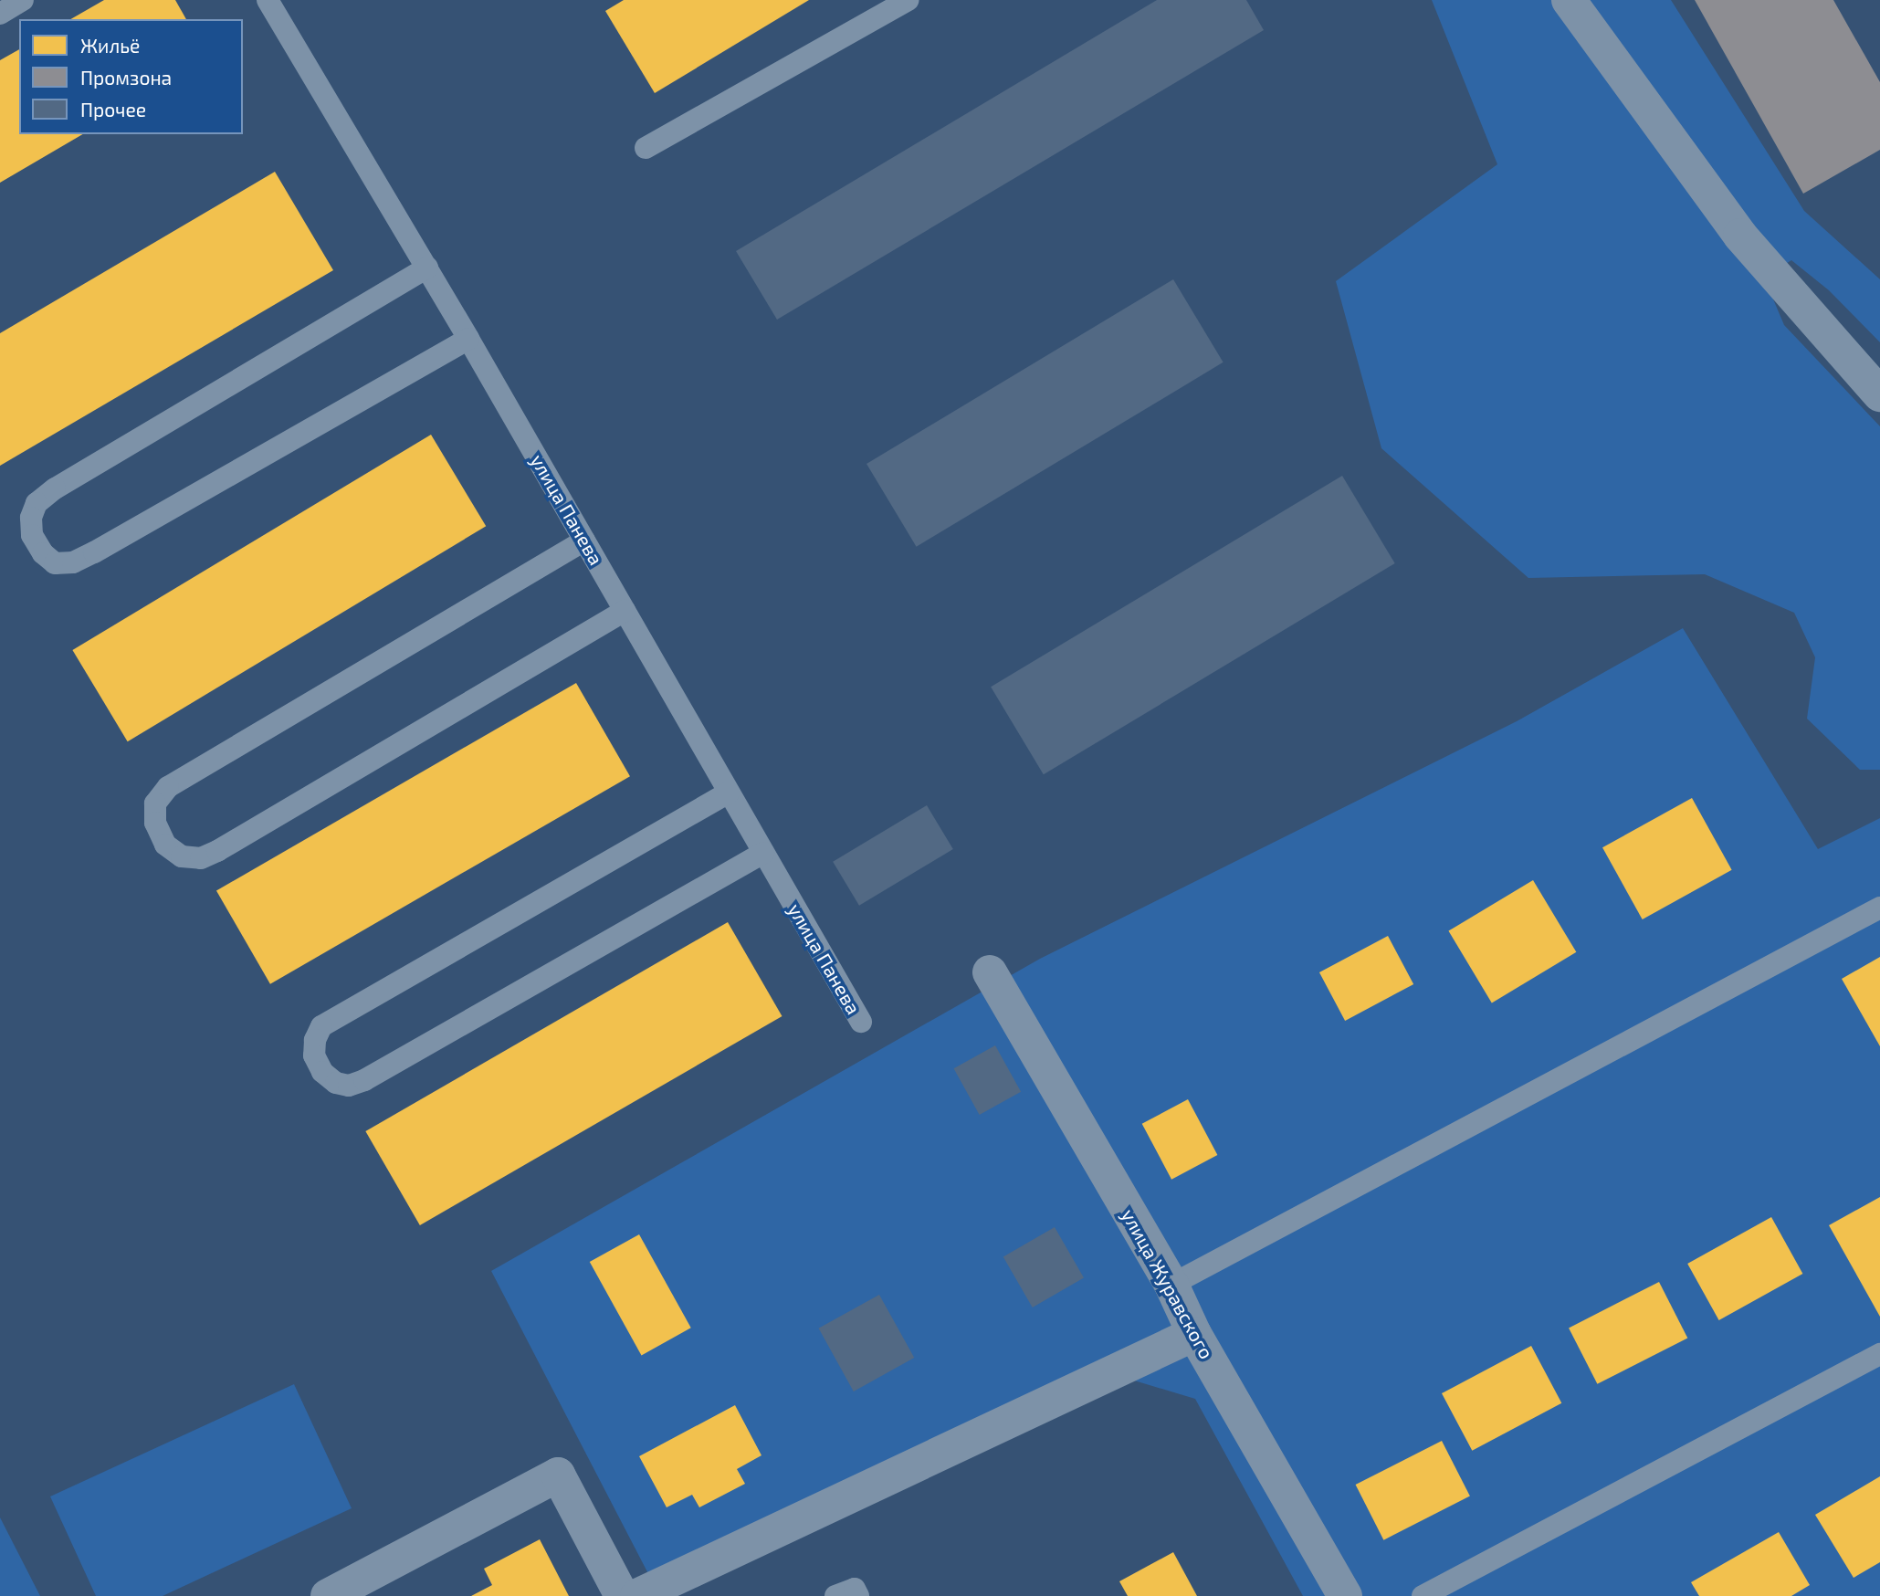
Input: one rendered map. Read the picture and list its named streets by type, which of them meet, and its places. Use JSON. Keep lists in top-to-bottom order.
{
  "streets": {
    "street": ["улица Журавского"],
    "lane": ["улица Панева"]
  },
  "legend": ["Жильё", "Промзона", "Прочее"]
}
